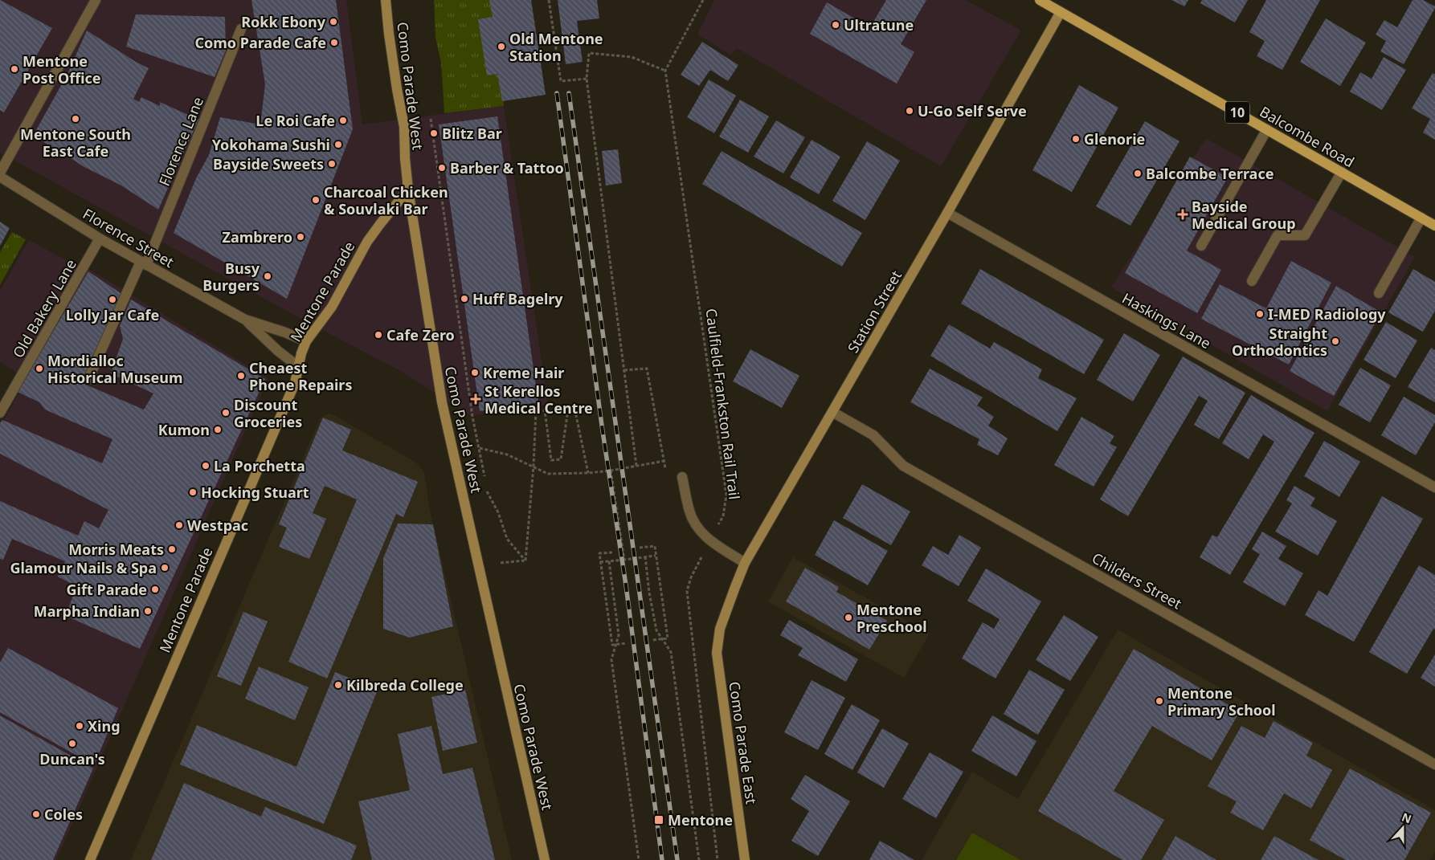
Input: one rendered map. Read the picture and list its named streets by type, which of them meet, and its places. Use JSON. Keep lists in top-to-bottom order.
{
  "streets": {
    "main road": ["10", "Balcombe Road"],
    "street": [
      "Como Parade West",
      "Florence Lane",
      "Florence Street",
      "Mentone Parade",
      "Old Bakery Lane",
      "Station Street",
      "Haskings Lane",
      "Childers Street",
      "Como Parade East"
    ],
    "path": ["Caulfield-Frankston Rail Trail"]
  },
  "crossings": [
    ["Como Parade West", "Mentone Parade"],
    ["Balcombe Road", "Station Street"],
    ["Florence Lane", "Florence Street"],
    ["Florence Street", "Mentone Parade"],
    ["Florence Street", "Old Bakery Lane"],
    ["Station Street", "Haskings Lane"],
    ["Station Street", "Childers Street"],
    ["Station Street", "Como Parade East"]
  ],
  "places": {
    "other": [
      "Rokk Ebony",
      "Ultratune",
      "Como Parade Cafe",
      "Old Mentone Station",
      "Mentone Post Office",
      "U-Go Self Serve",
      "Mentone South East Cafe",
      "Le Roi Cafe",
      "Blitz Bar",
      "Glenorie",
      "Yokohama Sushi",
      "Bayside Sweets",
      "Barber & Tattoo",
      "Balcombe Terrace",
      "Charcoal Chicken & Souvlaki Bar",
      "Zambrero",
      "Busy Burgers",
      "Huff Bagelry",
      "Lolly Jar Cafe",
      "I-MED Radiology",
      "Cafe Zero",
      "Straight Orthodontics",
      "Mordialloc Historical Museum",
      "Kreme Hair",
      "Cheaest Phone Repairs",
      "Discount Groceries",
      "Kumon",
      "La Porchetta",
      "Hocking Stuart",
      "Westpac",
      "Morris Meats",
      "Glamour Nails & Spa",
      "Gift Parade",
      "Marpha Indian",
      "Mentone Preschool",
      "Kilbreda College",
      "Mentone Primary School",
      "Xing",
      "Duncan's",
      "Coles"
    ],
    "health": ["Bayside Medical Group", "St Kerellos Medical Centre"],
    "transit": ["Mentone"]
  },
  "north": "top"
}
